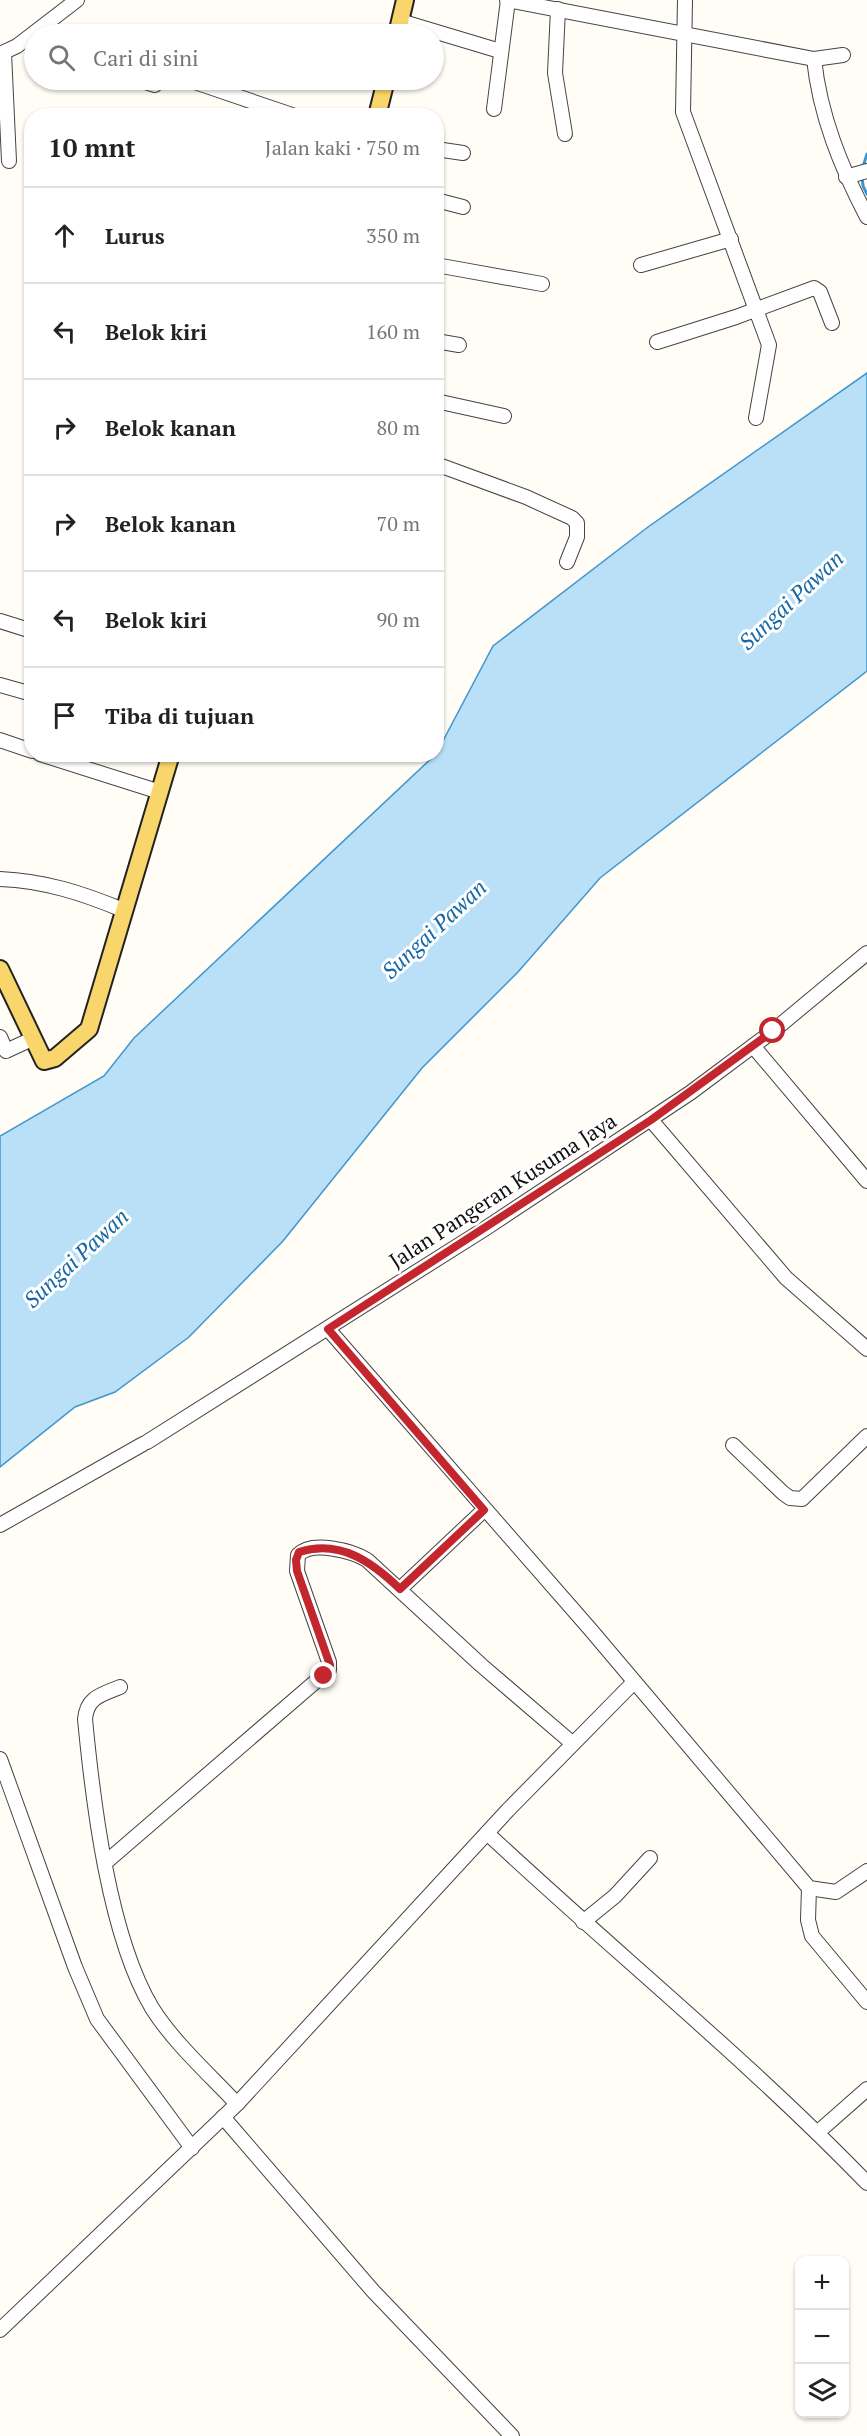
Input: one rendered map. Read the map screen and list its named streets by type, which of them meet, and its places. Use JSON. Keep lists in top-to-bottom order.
{
  "streets": {
    "street": ["Jalan Pangeran Kusuma Jaya"]
  },
  "water": ["Sungai Pawan"],
  "page": {
    "search": "Cari di sini",
    "heading": ["10 mnt", "Jalan kaki · 750 m"],
    "list": [
      ["Lurus", "350 m"],
      ["Belok kiri", "160 m"],
      ["Belok kanan", "80 m"],
      ["Belok kanan", "70 m"],
      ["Belok kiri", "90 m"],
      "Tiba di tujuan"
    ],
    "map_buttons": ["+", "−"]
  }
}
